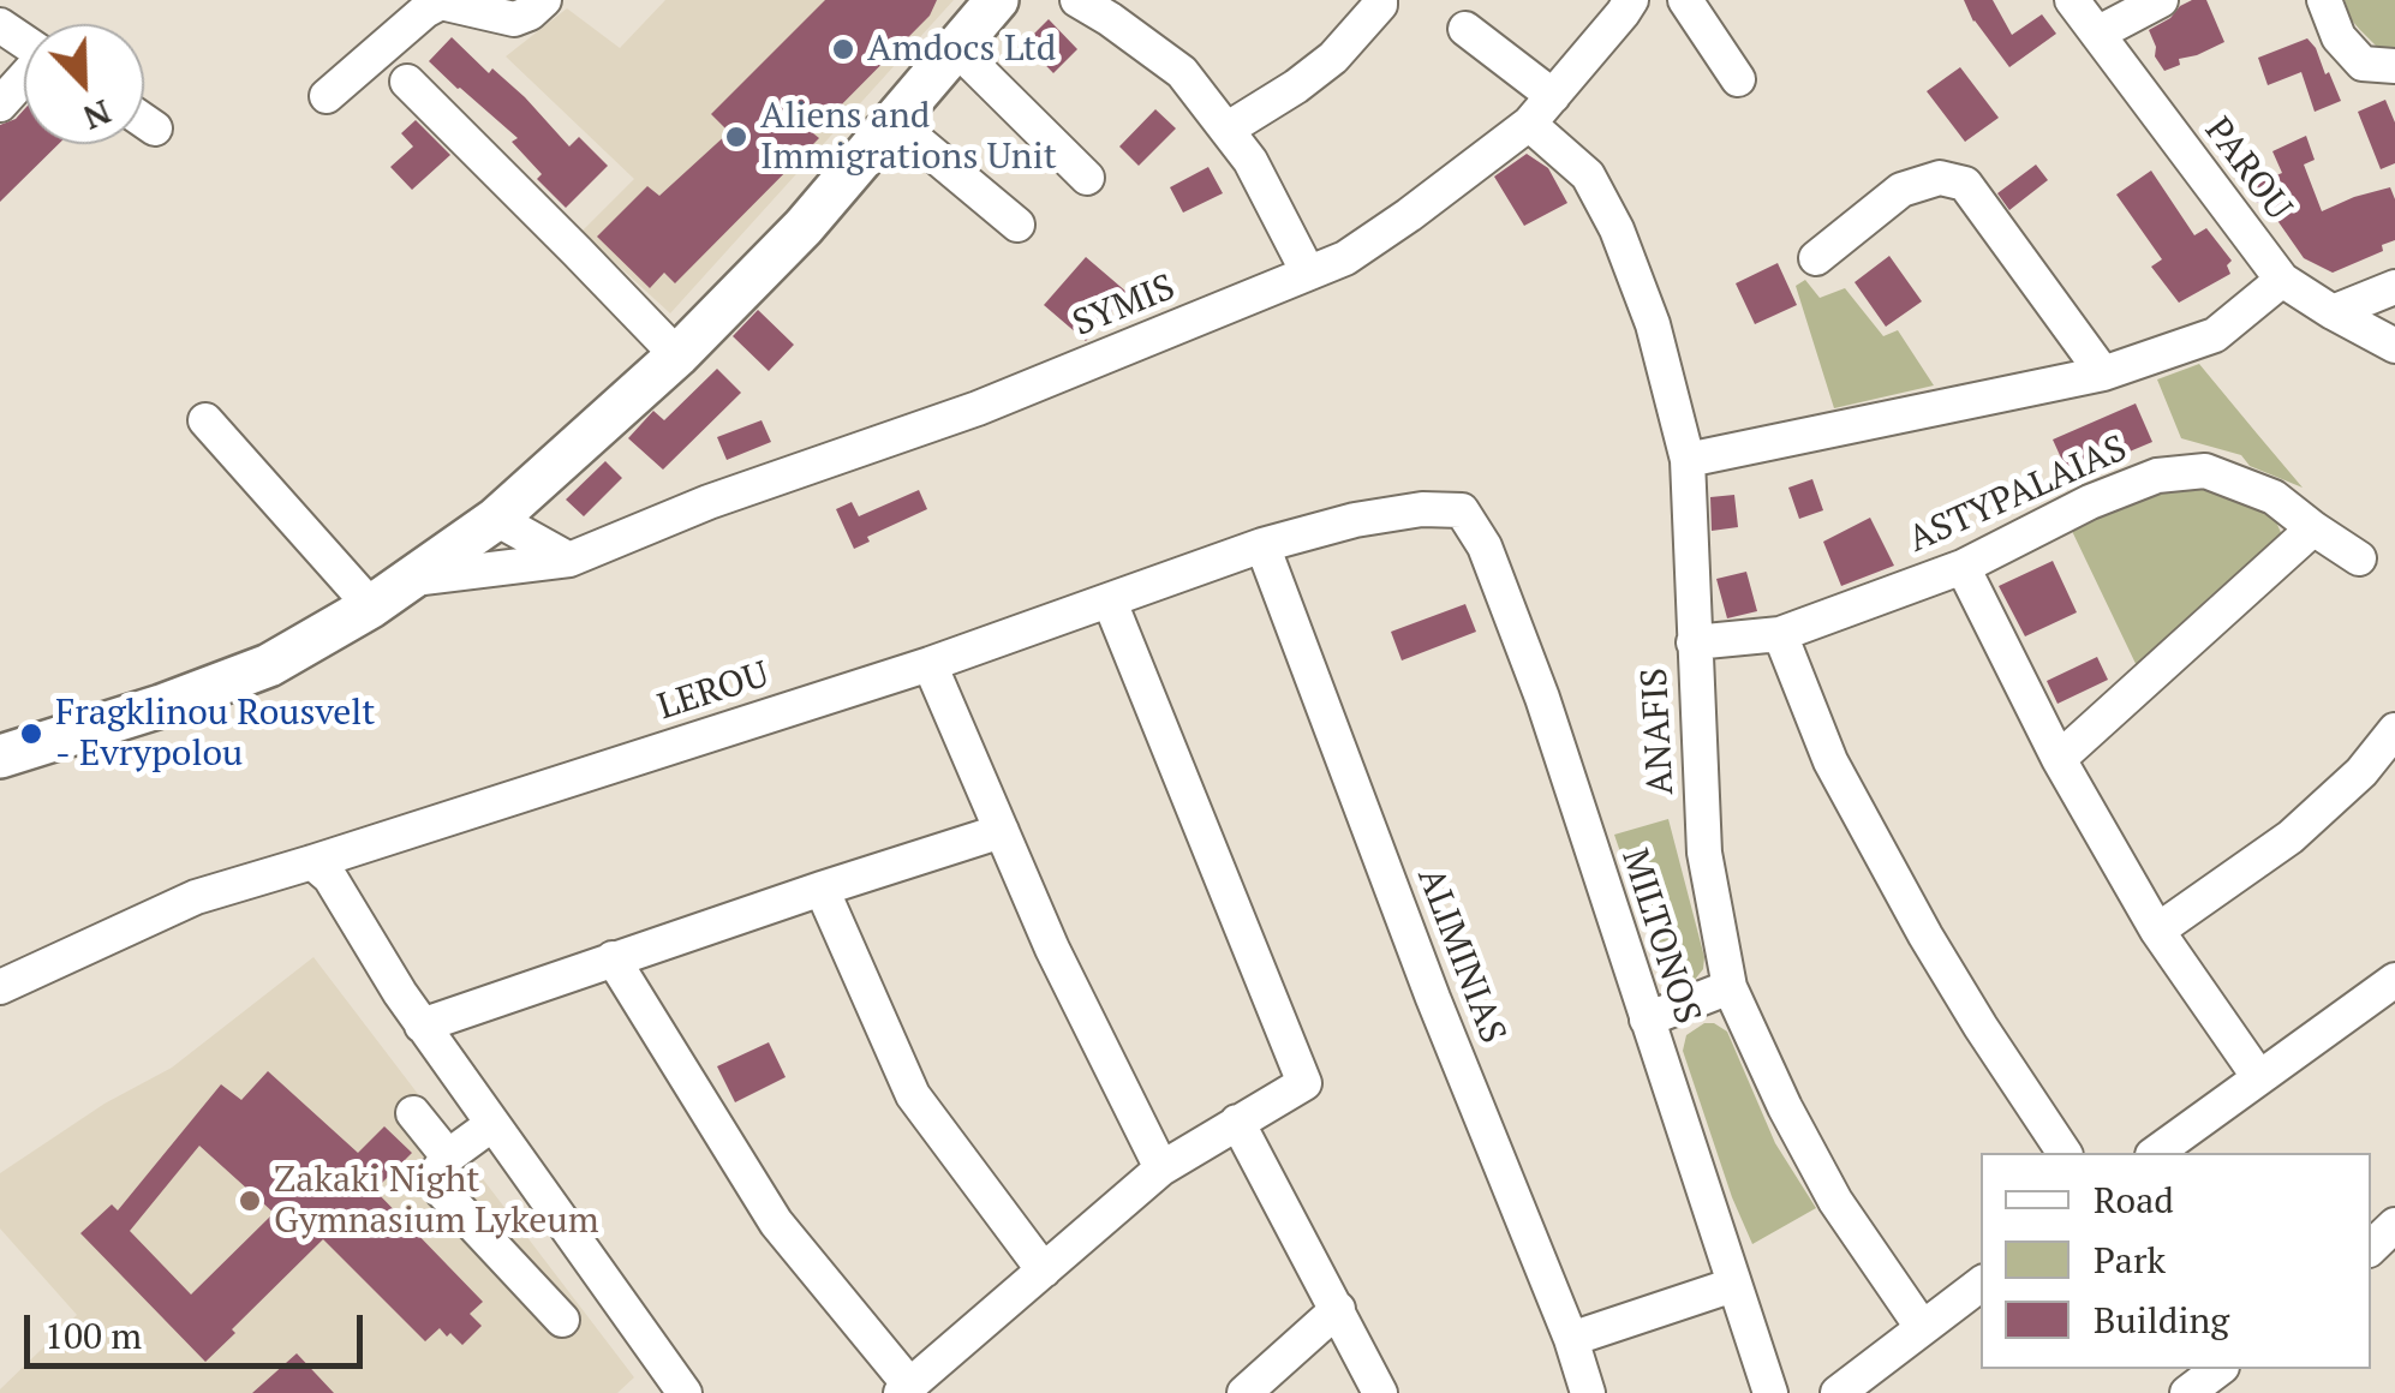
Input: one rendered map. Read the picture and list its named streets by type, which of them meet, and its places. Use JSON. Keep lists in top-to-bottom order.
{
  "streets": {
    "street": [
      "PAROU",
      "SYMIS",
      "ASTYPALAIAS",
      "LEROU",
      "ANAFIS",
      "MILTONOS",
      "ALIMINIAS"
    ]
  },
  "crossings": [
    ["SYMIS", "ANAFIS"],
    ["ASTYPALAIAS", "ANAFIS"],
    ["LEROU", "MILTONOS"],
    ["LEROU", "ALIMINIAS"]
  ],
  "places": [
    "Amdocs Ltd",
    "Aliens and Immigrations Unit",
    "Fragklinou Rousvelt - Evrypolou",
    "Zakaki Night Gymnasium Lykeum"
  ],
  "legend": ["Road", "Park", "Building"],
  "scale_bar": "100 m",
  "north": "bottom right"
}
